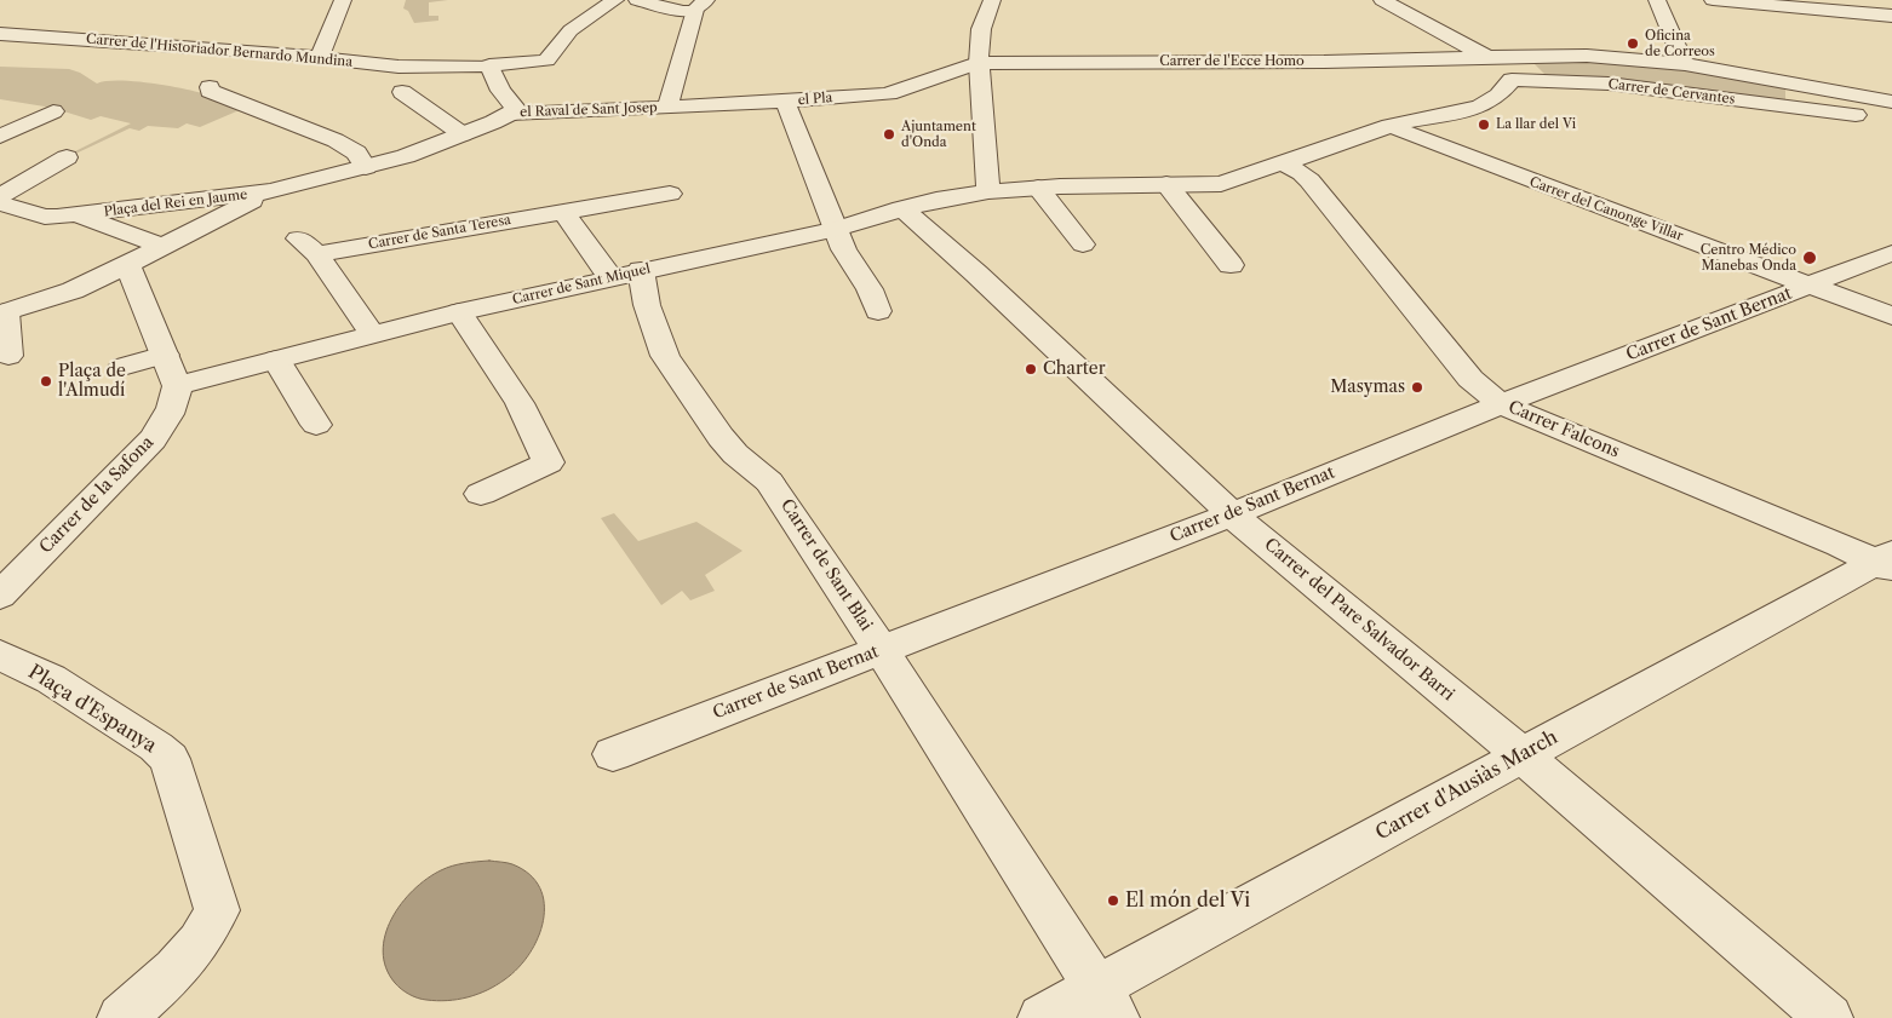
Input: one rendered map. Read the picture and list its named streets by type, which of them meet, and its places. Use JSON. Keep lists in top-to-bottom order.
{
  "streets": {
    "street": [
      "Carrer de l'Historiador Bernardo Mundina",
      "Carrer de l'Ecce Homo",
      "Carrer de Cervantes",
      "el Pla",
      "el Raval de Sant Josep",
      "Plaça del Rei en Jaume",
      "Carrer del Canonge Villar",
      "Carrer de Santa Teresa",
      "Carrer de Sant Miquel",
      "Carrer de Sant Bernat",
      "Carrer Falcons",
      "Carrer de la Safona",
      "Carrer de Sant Blai",
      "Carrer del Pare Salvador Barri",
      "Plaça d'Espanya",
      "Carrer d'Ausiàs March"
    ]
  },
  "crossings": [
    ["Carrer de l'Historiador Bernardo Mundina", "el Raval de Sant Josep"],
    ["Carrer de l'Ecce Homo", "Carrer de Cervantes"],
    ["Carrer de l'Ecce Homo", "el Pla"],
    ["Carrer de Cervantes", "Carrer de Sant Miquel"],
    ["el Pla", "el Raval de Sant Josep"],
    ["el Pla", "Carrer de Sant Miquel"],
    ["el Raval de Sant Josep", "Plaça del Rei en Jaume"],
    ["Carrer del Canonge Villar", "Carrer de Sant Miquel"],
    ["Carrer del Canonge Villar", "Carrer de Sant Bernat"],
    ["Carrer de Santa Teresa", "Carrer de Sant Miquel"],
    ["Carrer de Sant Miquel", "Carrer Falcons"],
    ["Carrer de Sant Miquel", "Carrer de la Safona"],
    ["Carrer de Sant Miquel", "Carrer de Sant Blai"],
    ["Carrer de Sant Miquel", "Carrer del Pare Salvador Barri"],
    ["Carrer de Sant Bernat", "Carrer Falcons"],
    ["Carrer de Sant Bernat", "Carrer de Sant Blai"],
    ["Carrer de Sant Bernat", "Carrer del Pare Salvador Barri"],
    ["Carrer Falcons", "Carrer d'Ausiàs March"],
    ["Carrer de Sant Blai", "Carrer d'Ausiàs March"],
    ["Carrer del Pare Salvador Barri", "Carrer d'Ausiàs March"]
  ],
  "places": [
    "Oficina de Correos",
    "La llar del Vi",
    "Ajuntament d'Onda",
    "Centro Médico Manebas Onda",
    "Charter",
    "Plaça de l'Almudí",
    "Masymas",
    "El món del Vi"
  ]
}
